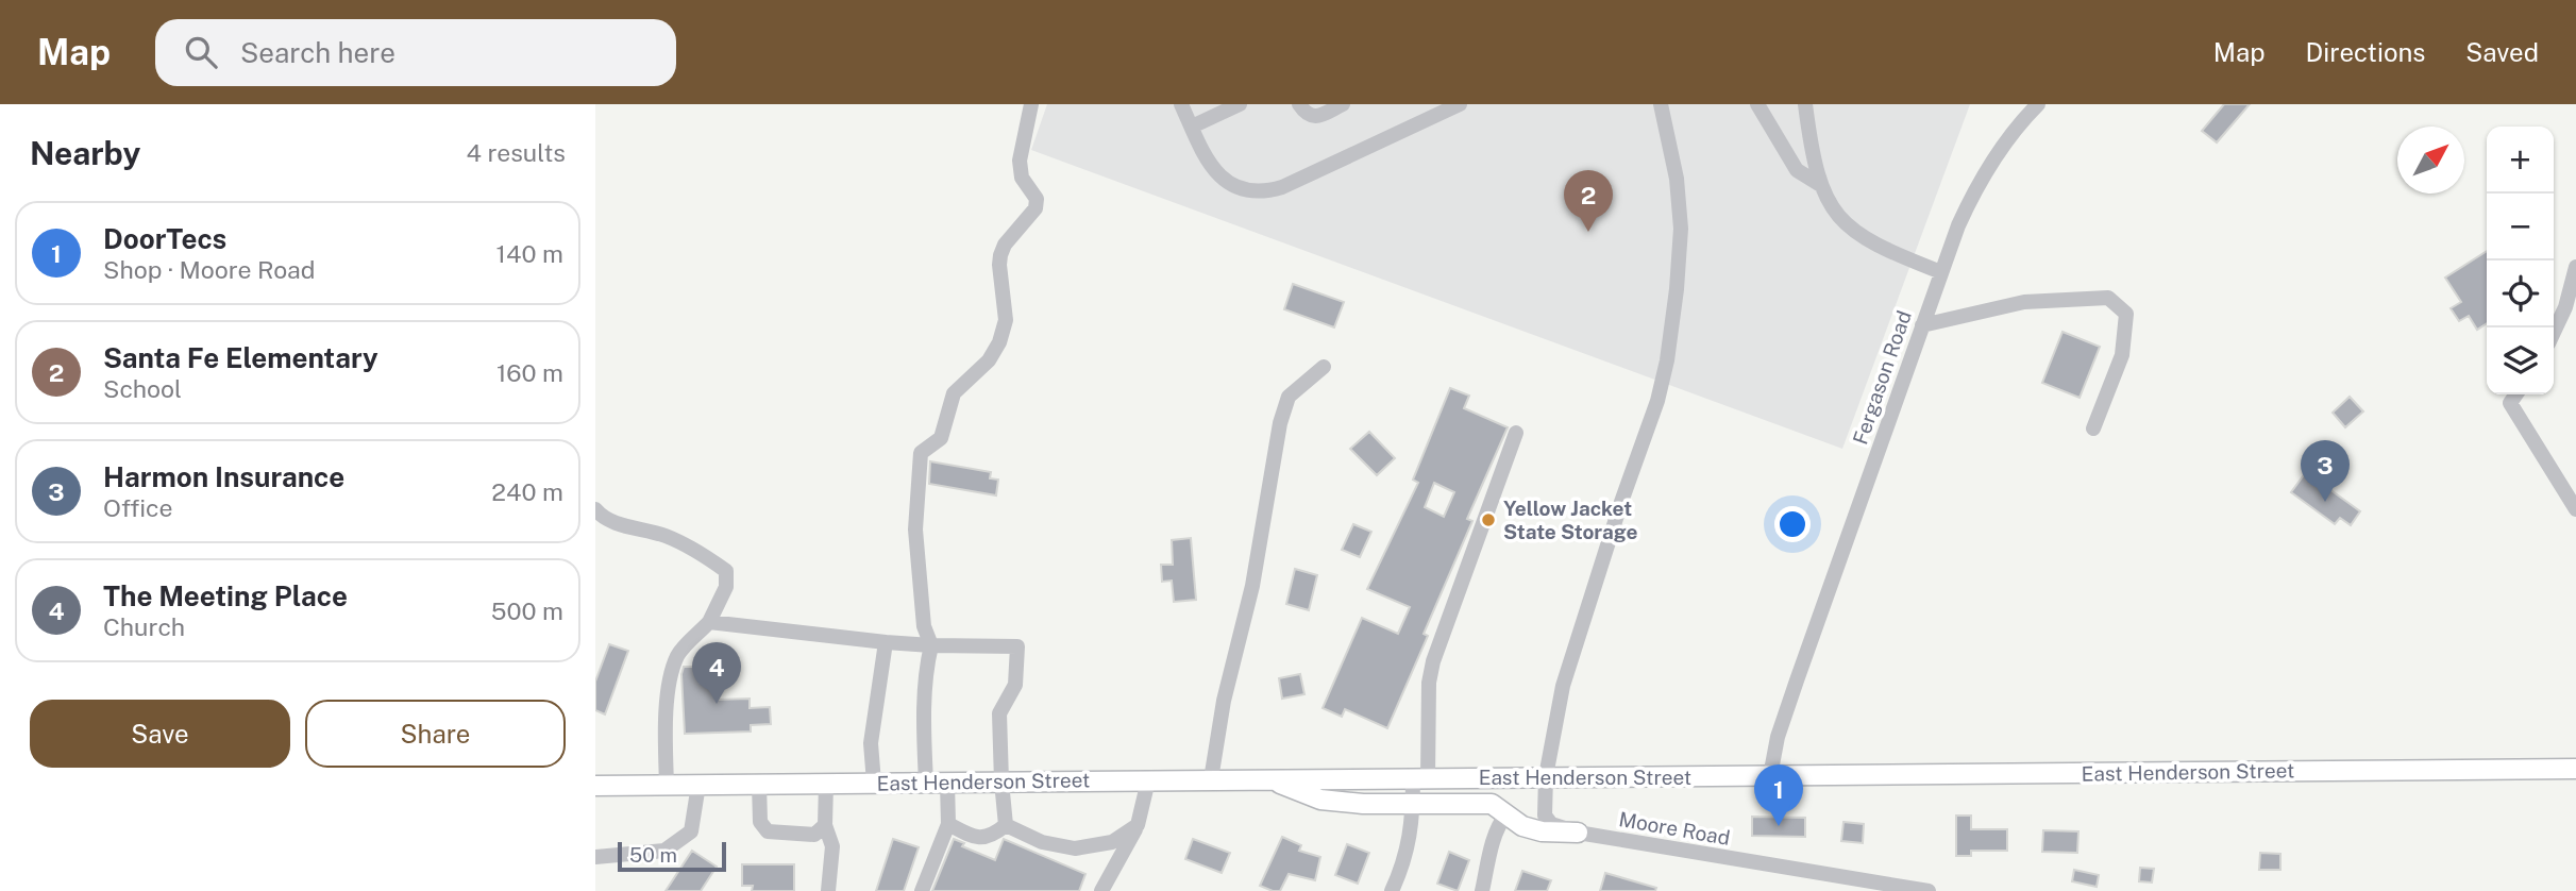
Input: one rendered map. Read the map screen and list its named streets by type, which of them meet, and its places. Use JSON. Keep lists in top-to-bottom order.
{
  "streets": {
    "main road": ["East Henderson Street"],
    "street": ["Fergason Road", "Moore Road"]
  },
  "crossings": [
    ["Fergason Road", "East Henderson Street"],
    ["East Henderson Street", "Moore Road"]
  ],
  "places": ["Yellow Jacket State Storage"],
  "scale_bar": "50 m",
  "north": "top right",
  "page": {
    "header": "Map",
    "search": "Search here",
    "nav": ["Map", "Directions", "Saved"],
    "heading": ["Nearby", "4 results"],
    "map_buttons": ["+", "−"],
    "pins": [
      "2",
      "3",
      "4",
      "1"
    ],
    "list": [
      {
        "mark": "1",
        "name": "DoorTecs",
        "note": "Shop · Moore Road",
        "value": "140 m"
      },
      {
        "mark": "2",
        "name": "Santa Fe Elementary",
        "note": "School",
        "value": "160 m"
      },
      {
        "mark": "3",
        "name": "Harmon Insurance",
        "note": "Office",
        "value": "240 m"
      },
      {
        "mark": "4",
        "name": "The Meeting Place",
        "note": "Church",
        "value": "500 m"
      }
    ],
    "buttons": ["Save", "Share"],
    "scale": "50 m"
  }
}
